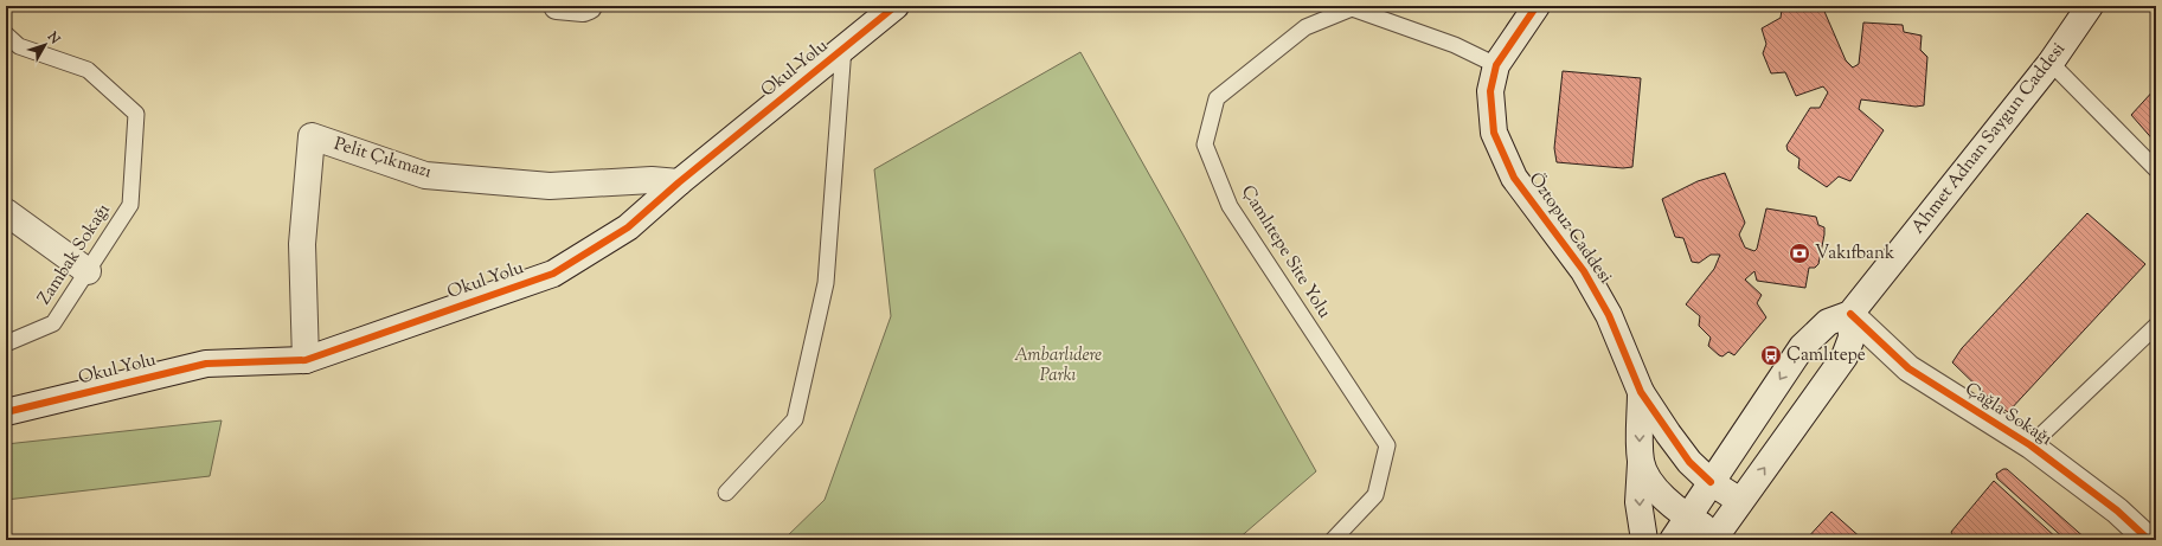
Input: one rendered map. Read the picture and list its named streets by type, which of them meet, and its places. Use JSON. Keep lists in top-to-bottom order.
{
  "streets": {
    "street": [
      "Okul Yolu",
      "Ahmet Adnan Saygun Caddesi",
      "Pelit Çıkmazı",
      "Öztopuz Caddesi",
      "Çağla Sokağı"
    ],
    "lane": ["Çamlıtepe Site Yolu", "Zambak Sokağı"]
  },
  "crossings": [
    ["Okul Yolu", "Pelit Çıkmazı"],
    ["Ahmet Adnan Saygun Caddesi", "Çağla Sokağı"],
    ["Öztopuz Caddesi", "Çamlıtepe Site Yolu"]
  ],
  "parks": ["Ambarlıdere Parkı"],
  "places": {
    "bank": ["Vakıfbank"],
    "bus stop": ["Çamlıtepe"]
  },
  "north": "top right"
}
